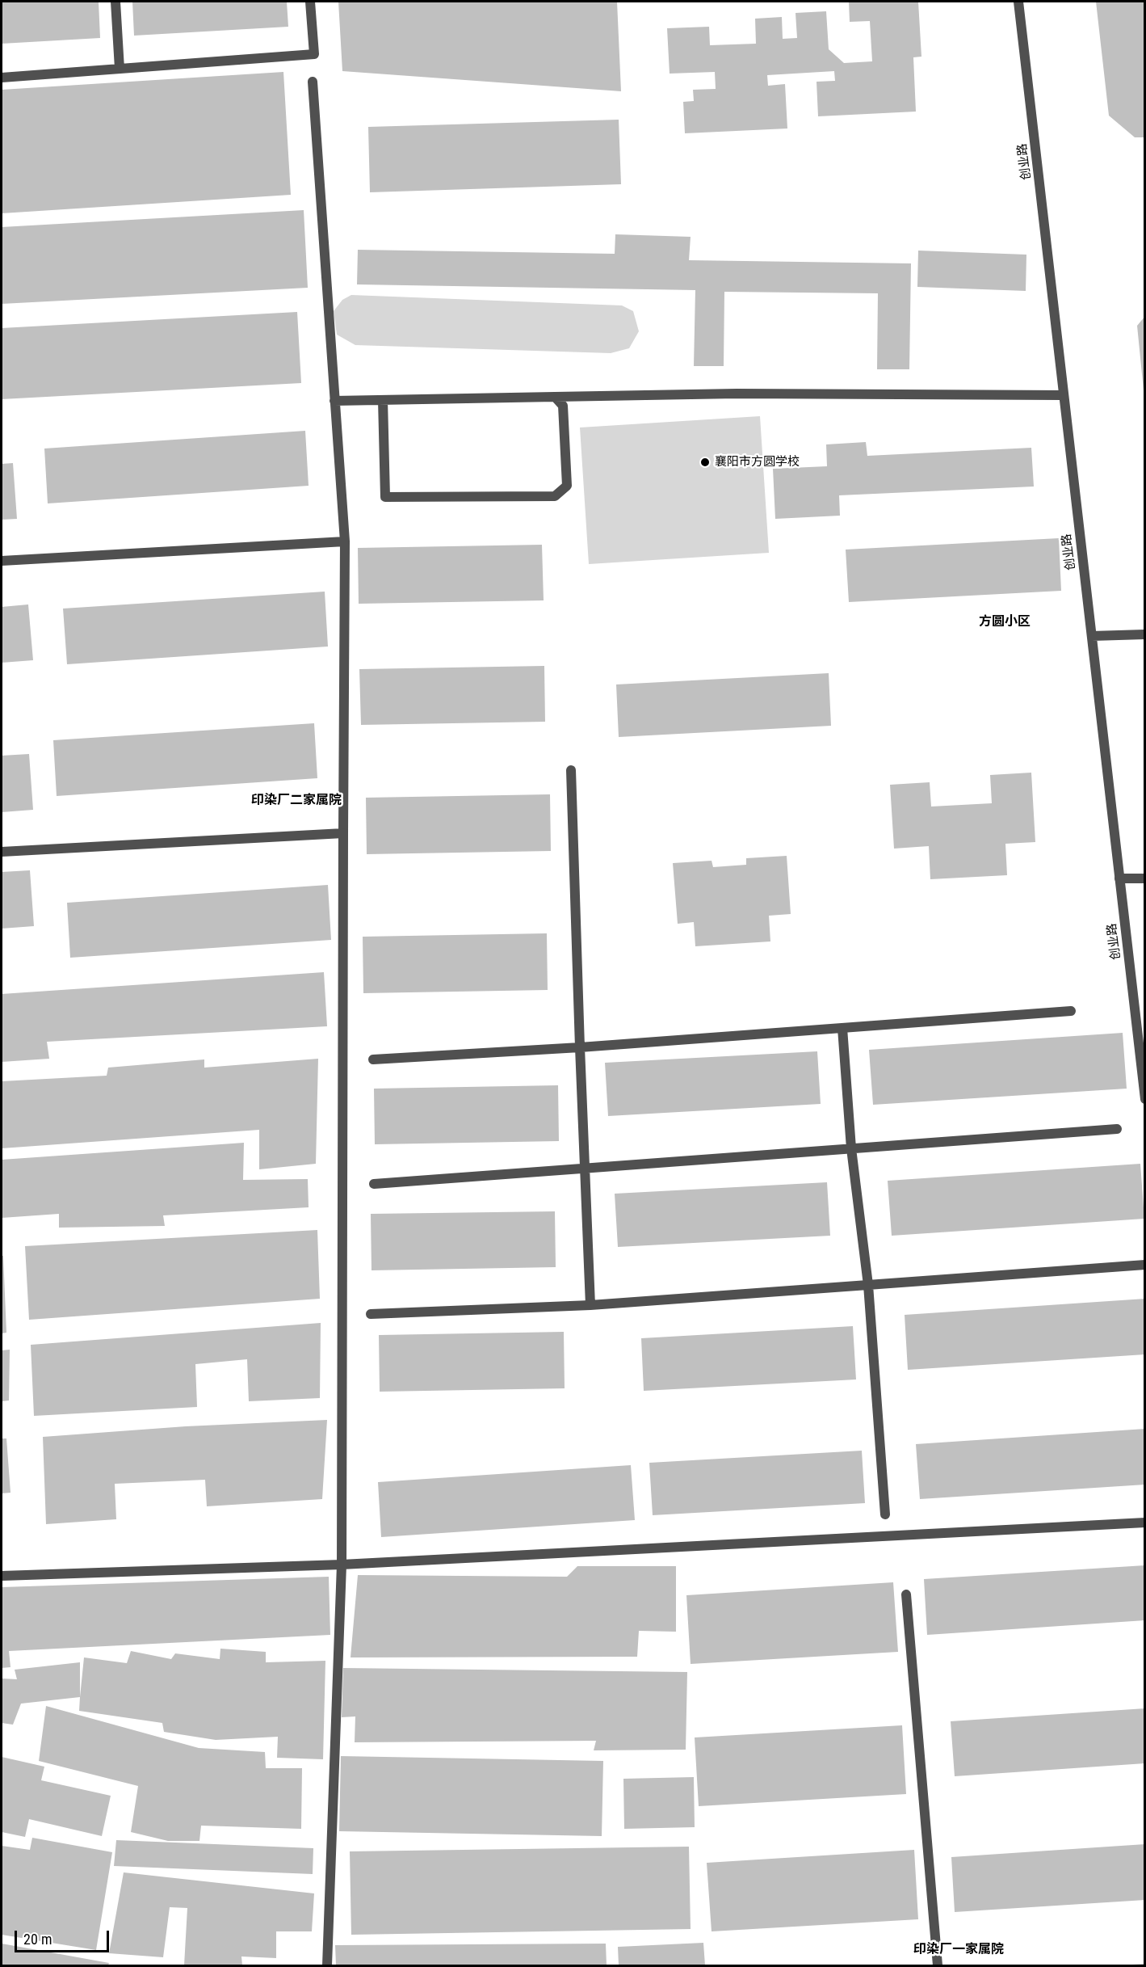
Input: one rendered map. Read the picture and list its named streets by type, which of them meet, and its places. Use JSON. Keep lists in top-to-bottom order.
{
  "streets": {
    "street": ["创业路"]
  },
  "districts": ["方圆小区", "印染厂二家属院", "印染厂一家属院"],
  "places": ["襄阳市方圆学校"],
  "scale_bar": "20 m"
}
